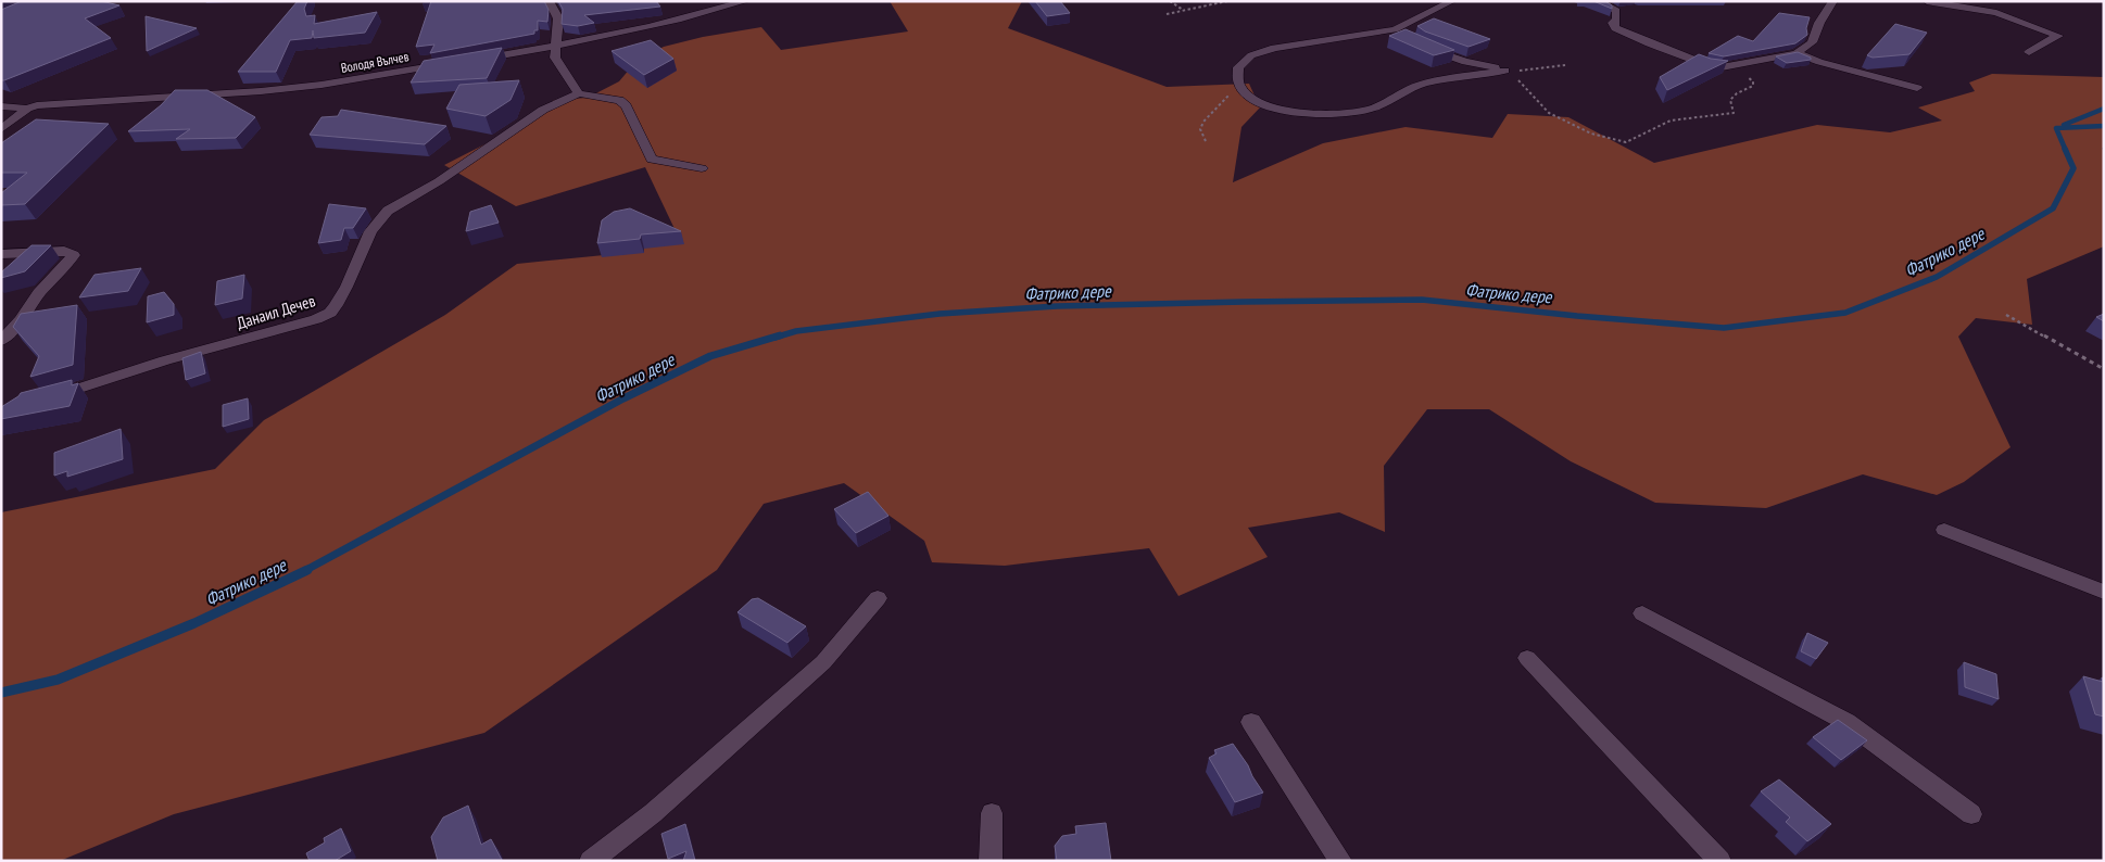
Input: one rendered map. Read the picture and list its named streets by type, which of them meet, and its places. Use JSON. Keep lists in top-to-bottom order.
{
  "streets": {
    "street": ["Володя Вълчев", "Данаил Дечев"]
  },
  "water": ["Фатрико дере"]
}
